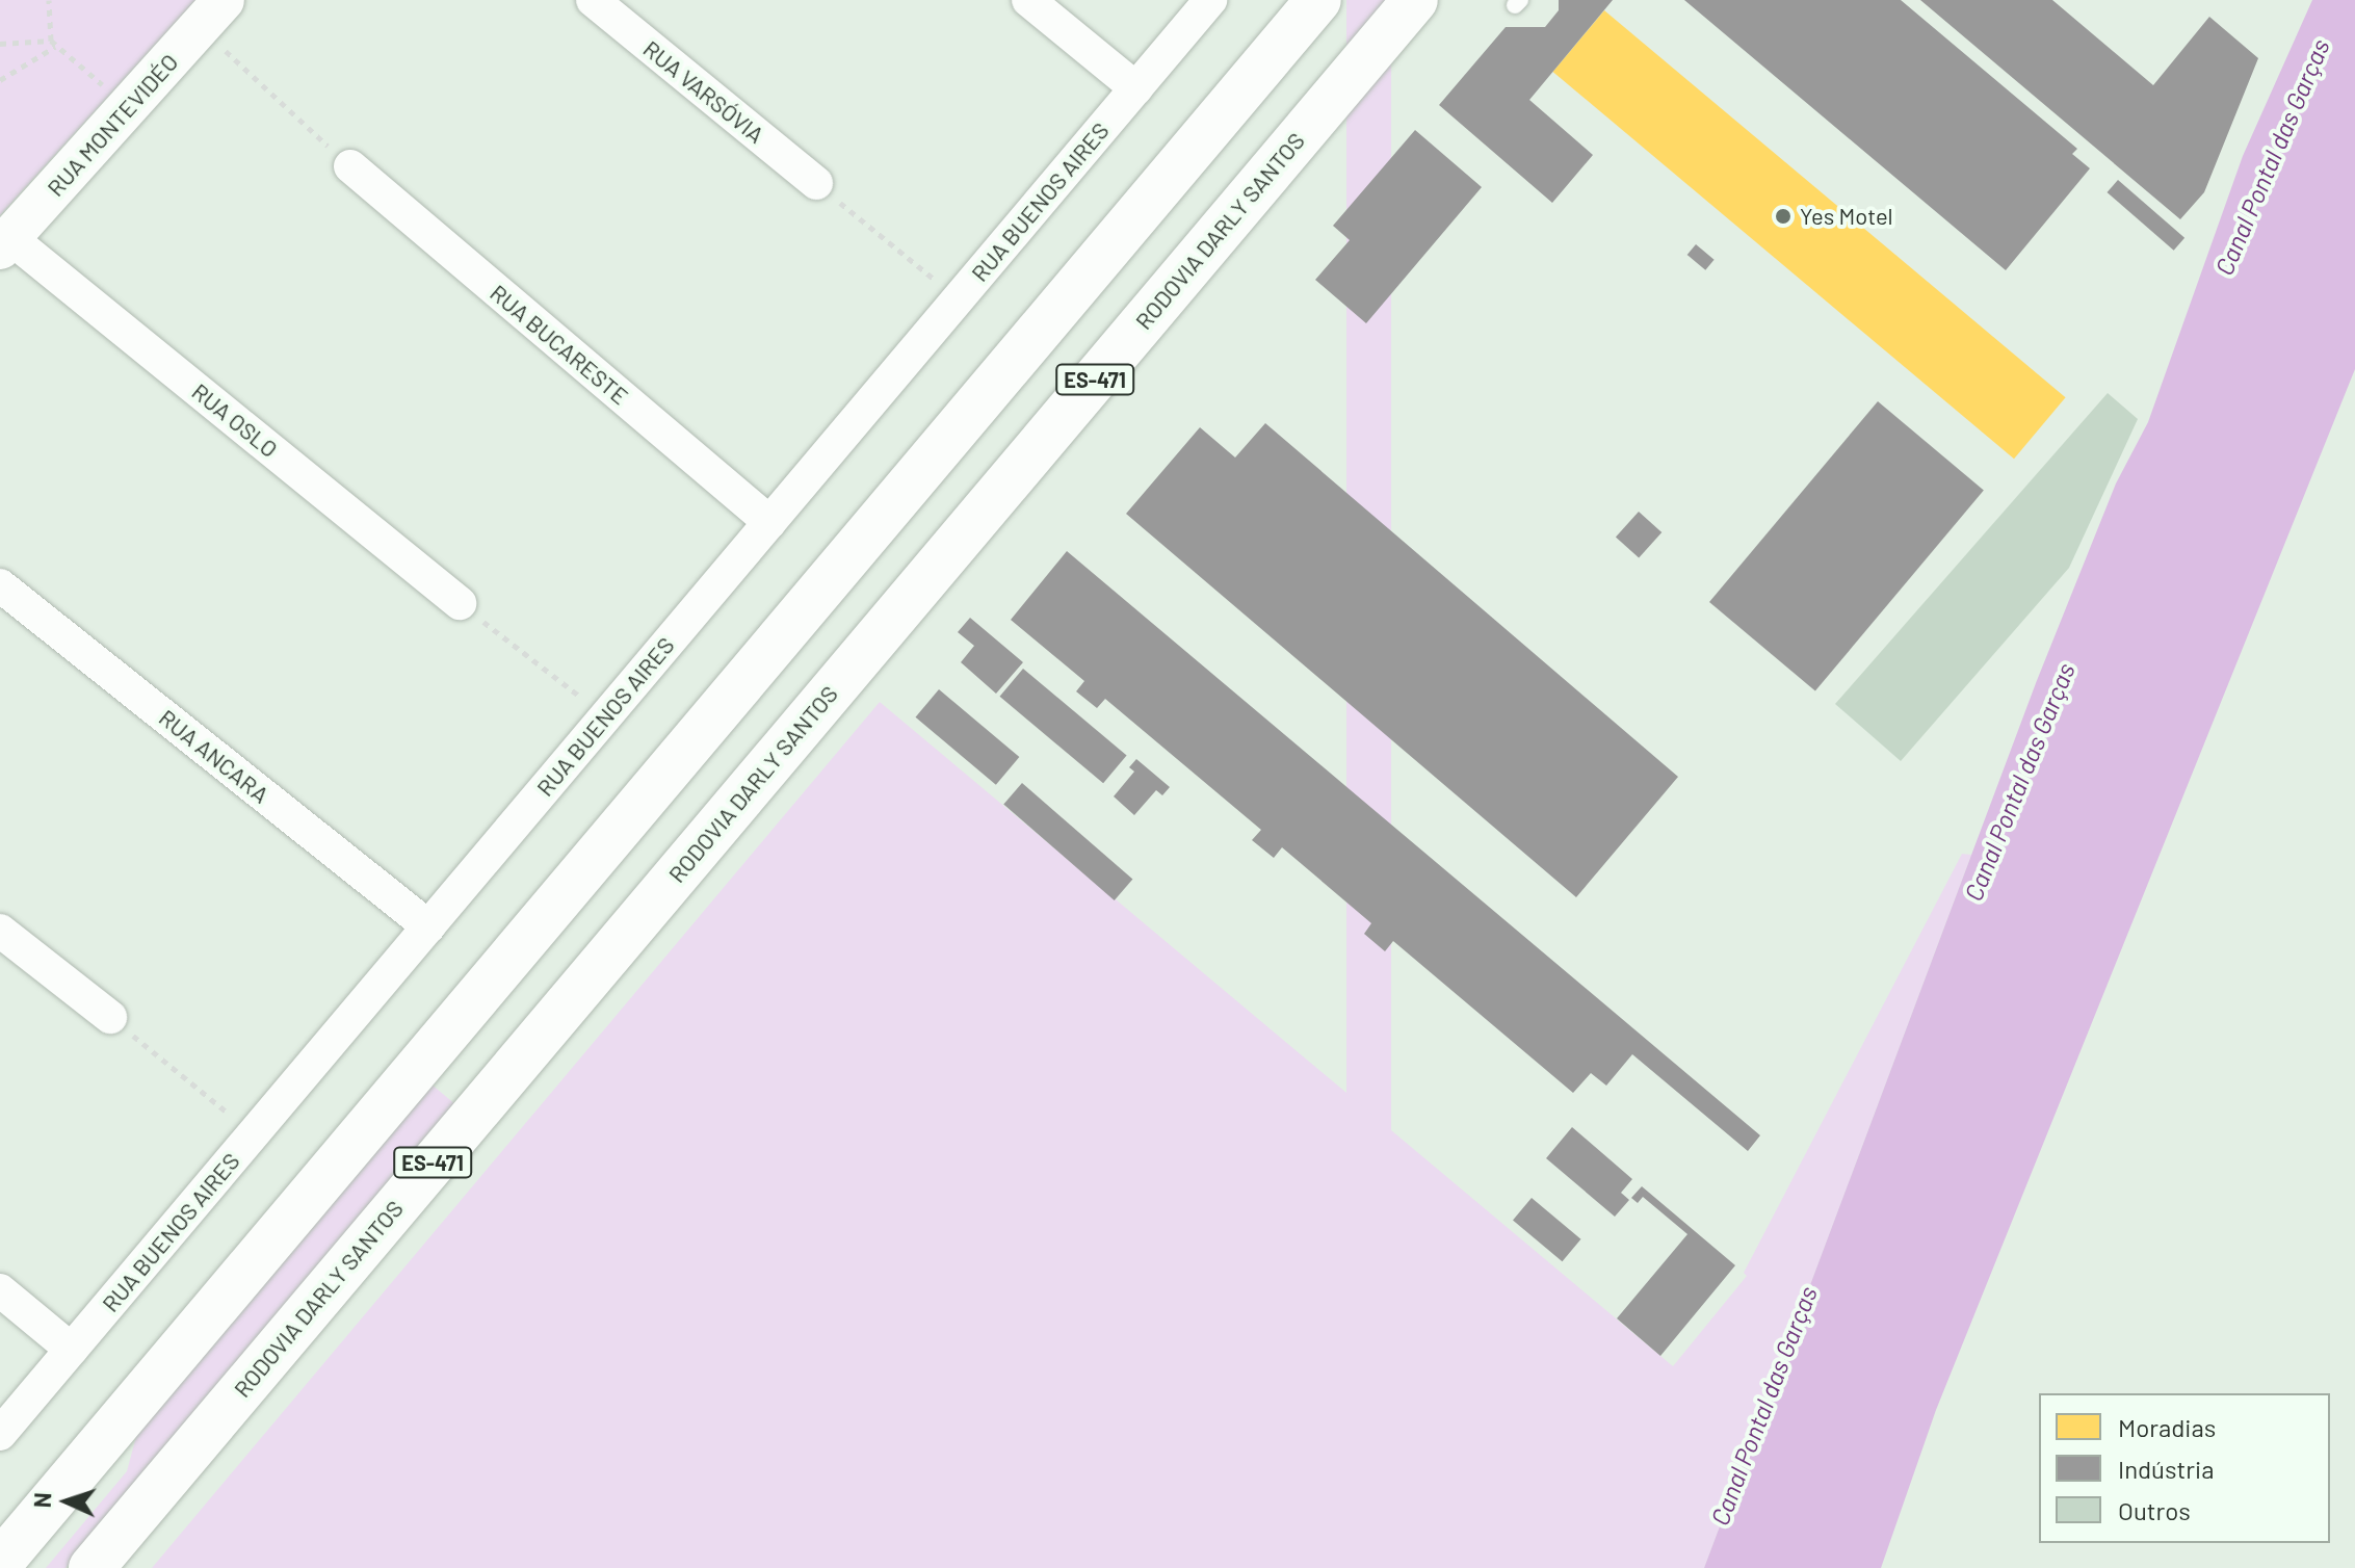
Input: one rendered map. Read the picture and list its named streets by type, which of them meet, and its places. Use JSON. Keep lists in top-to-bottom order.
{
  "streets": {
    "main road": ["RODOVIA DARLY SANTOS", "ES-471"],
    "street": [
      "RUA VARSÓVIA",
      "RUA MONTEVIDÉO",
      "RUA BUENOS AIRES",
      "RUA BUCARESTE",
      "RUA OSLO",
      "RUA ANCARA"
    ]
  },
  "crossings": [
    ["RUA MONTEVIDÉO", "RUA OSLO"],
    ["RUA BUENOS AIRES", "RUA BUCARESTE"],
    ["RUA BUENOS AIRES", "RUA ANCARA"]
  ],
  "water": ["Canal Pontal das Garças"],
  "places": ["Yes Motel"],
  "legend": ["Moradias", "Indústria", "Outros"],
  "north": "left"
}
